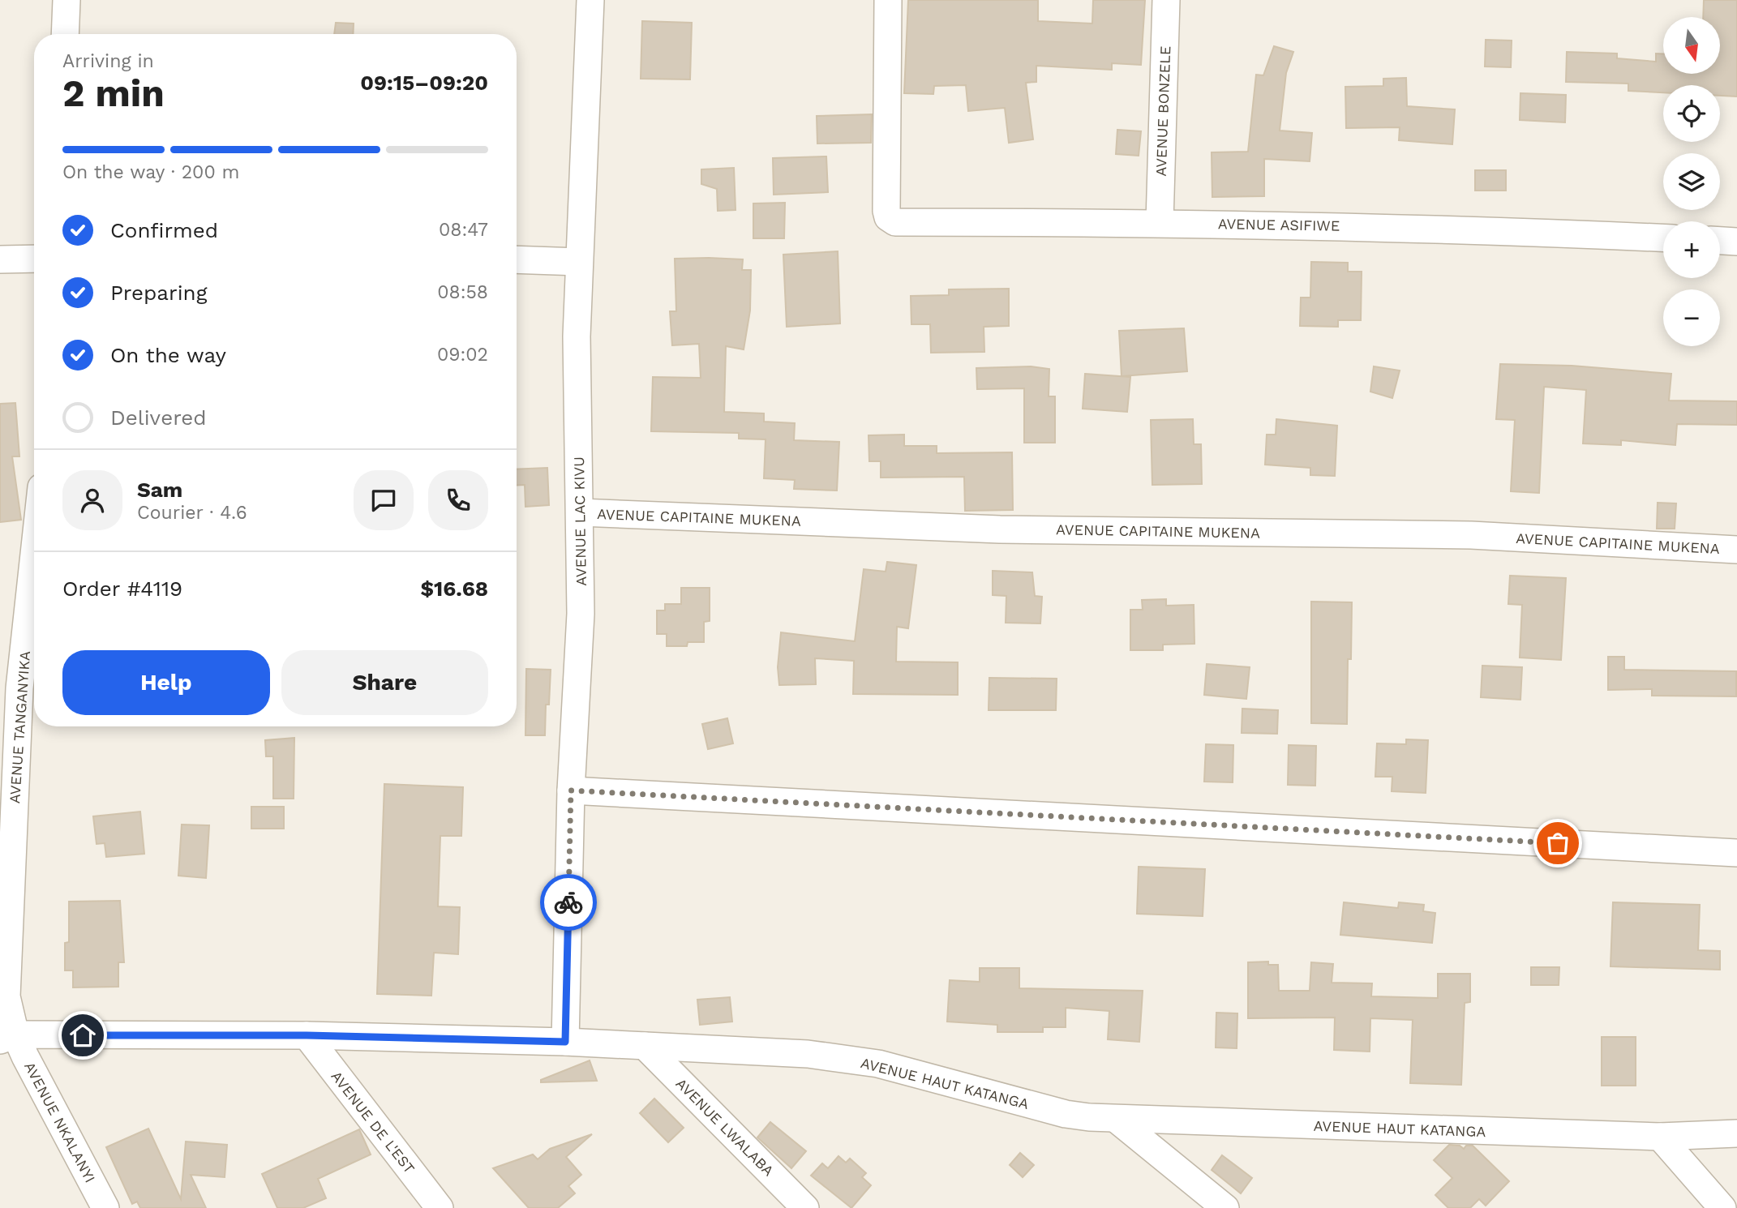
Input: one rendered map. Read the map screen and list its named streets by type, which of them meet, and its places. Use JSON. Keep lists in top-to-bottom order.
{
  "streets": {
    "street": [
      "AVENUE BONZELE",
      "AVENUE ASIFIWE",
      "AVENUE CAPITAINE MUKENA",
      "AVENUE LAC KIVU",
      "AVENUE TANGANYIKA",
      "AVENUE HAUT KATANGA",
      "AVENUE NKALANYI",
      "AVENUE DE L'EST",
      "AVENUE LWALABA"
    ]
  },
  "crossings": [
    ["AVENUE BONZELE", "AVENUE ASIFIWE"],
    ["AVENUE CAPITAINE MUKENA", "AVENUE LAC KIVU"],
    ["AVENUE LAC KIVU", "AVENUE HAUT KATANGA"],
    ["AVENUE TANGANYIKA", "AVENUE HAUT KATANGA"],
    ["AVENUE TANGANYIKA", "AVENUE NKALANYI"],
    ["AVENUE HAUT KATANGA", "AVENUE NKALANYI"],
    ["AVENUE HAUT KATANGA", "AVENUE DE L'EST"],
    ["AVENUE HAUT KATANGA", "AVENUE LWALABA"]
  ],
  "north": "bottom",
  "page": {
    "map_buttons": ["+", "−"],
    "heading": ["2 min", "Arriving in", "09:15–09:20"],
    "panel": [
      "Sam",
      "Courier · 4.6",
      "Order #4119",
      "$16.68"
    ],
    "bar": "On the way · 200 m",
    "list": [
      ["Confirmed", "08:47"],
      ["Preparing", "08:58"],
      ["On the way", "09:02"],
      "Delivered"
    ],
    "buttons": ["Help", "Share"]
  }
}
